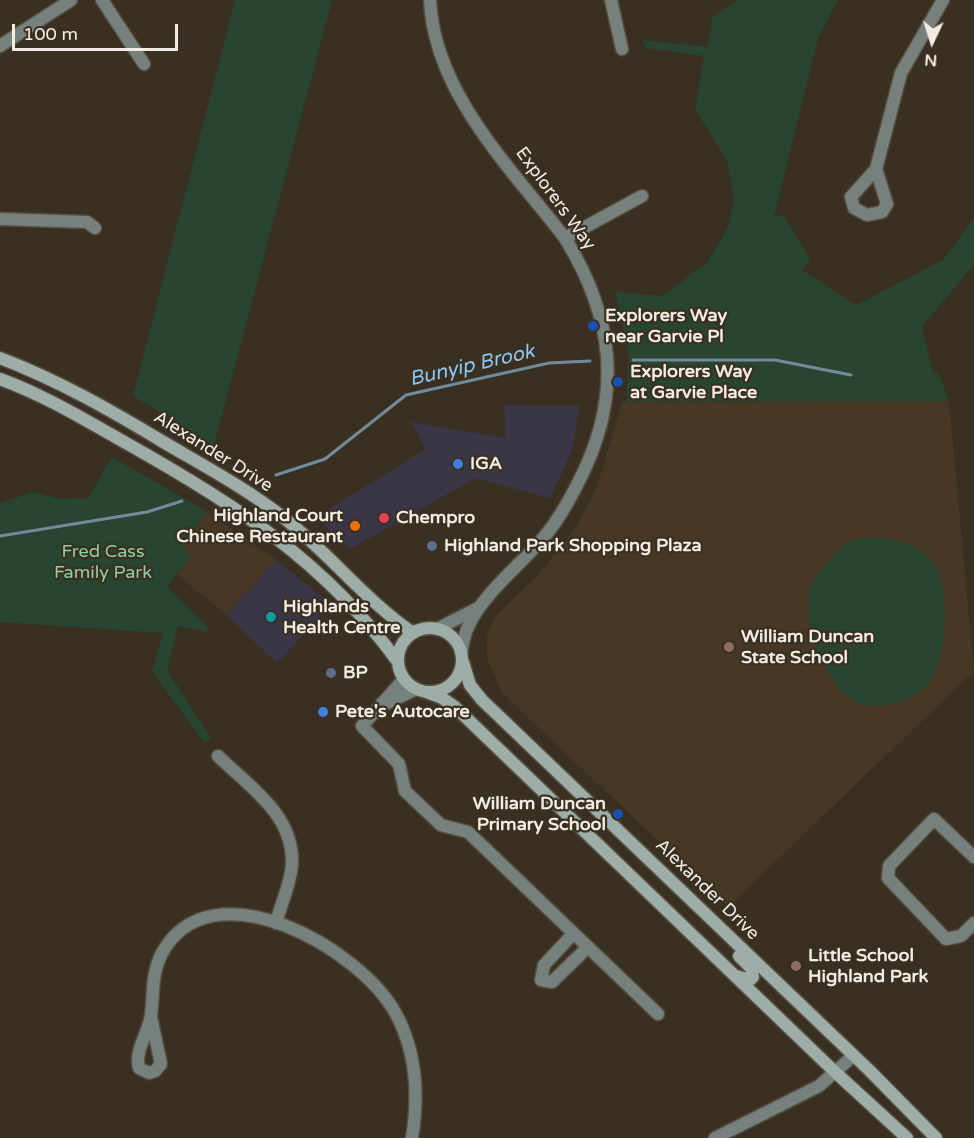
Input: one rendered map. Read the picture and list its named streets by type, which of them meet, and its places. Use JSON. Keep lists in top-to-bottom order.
{
  "streets": {
    "main road": ["Alexander Drive"],
    "street": ["Explorers Way"]
  },
  "crossings": [
    ["Explorers Way", "Alexander Drive"]
  ],
  "water": ["Bunyip Brook"],
  "parks": ["Fred Cass Family Park"],
  "places": [
    "Explorers Way near Garvie Pl",
    "Explorers Way at Garvie Place",
    "IGA",
    "Chempro",
    "Highland Court Chinese Restaurant",
    "Highland Park Shopping Plaza",
    "Highlands Health Centre",
    "William Duncan State School",
    "BP",
    "Pete's Autocare",
    "William Duncan Primary School",
    "Little School Highland Park"
  ],
  "scale_bar": "100 m",
  "north": "bottom"
}
